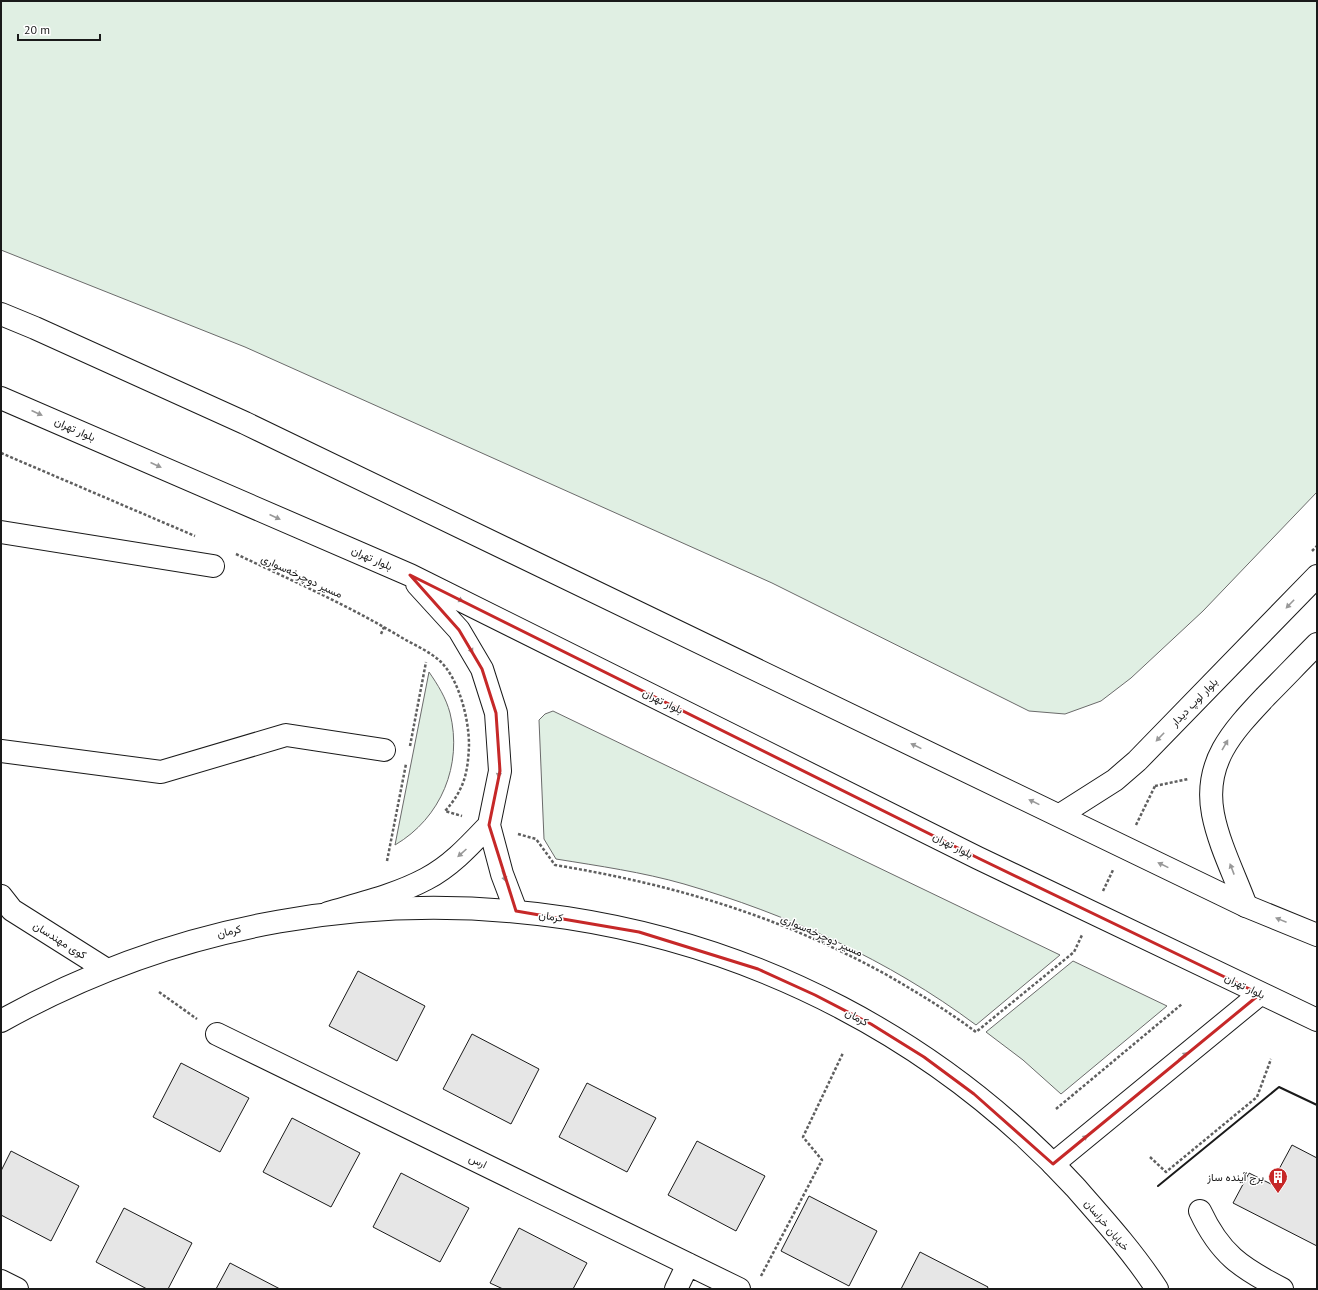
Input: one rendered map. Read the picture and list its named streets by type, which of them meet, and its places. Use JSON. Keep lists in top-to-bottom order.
{
  "streets": {
    "main road": [
      "بلوار تهران",
      "بلوار لوپ دیدار",
      "کرمان",
      "کوی مهندسان",
      "ارس",
      "خیابان خراسان"
    ],
    "path": ["مسیر دوچرخه‌سواری"]
  },
  "crossings": [
    ["کرمان", "کوی مهندسان"],
    ["کرمان", "خیابان خراسان"]
  ],
  "one_way": ["بلوار لوپ دیدار"],
  "places": {
    "building": ["برج آینده ساز"]
  },
  "scale_bar": "20 m"
}
